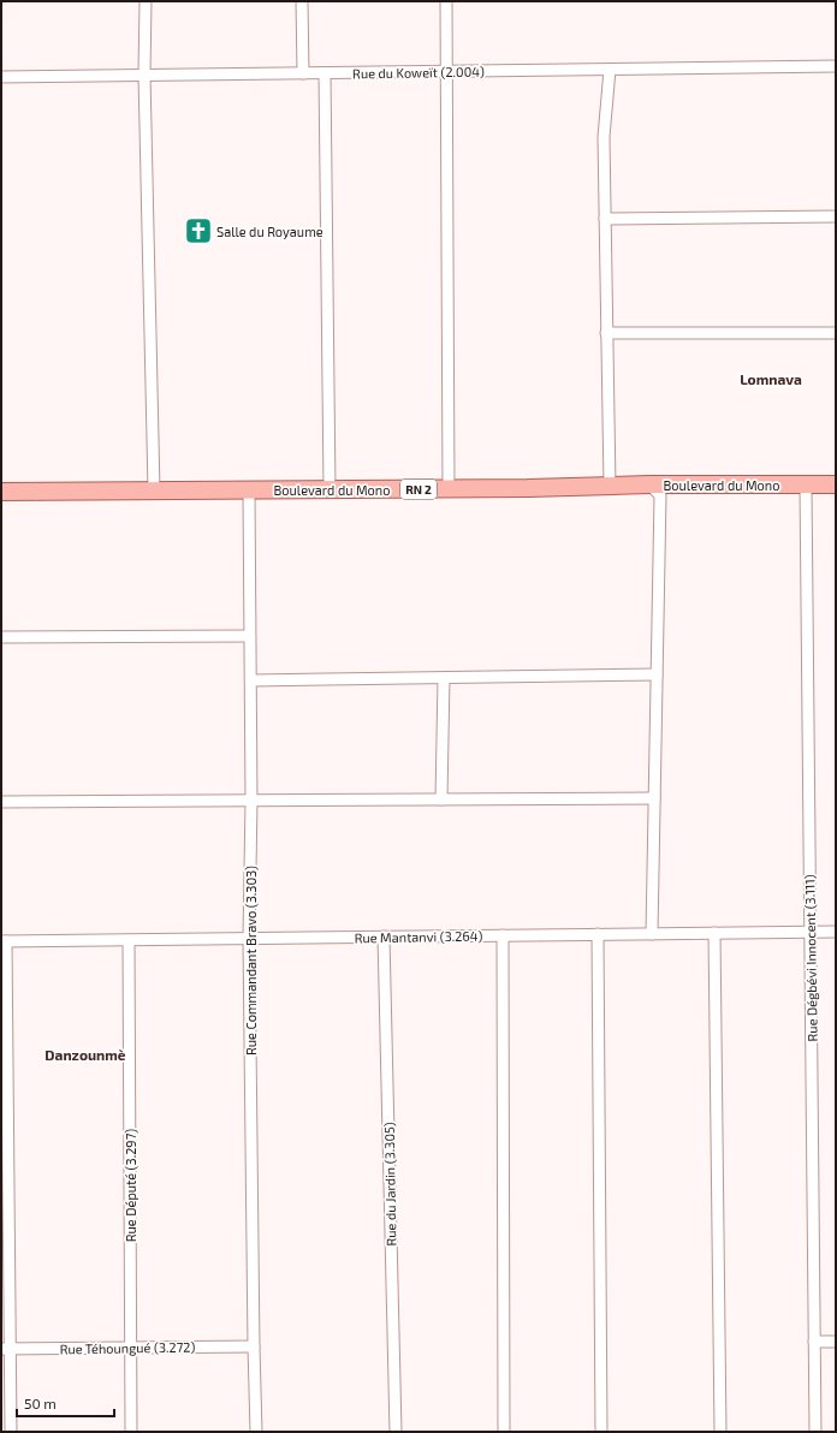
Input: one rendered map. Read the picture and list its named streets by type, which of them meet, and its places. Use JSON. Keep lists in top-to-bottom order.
{
  "streets": {
    "main road": ["Boulevard du Mono", "RN 2"],
    "street": [
      "Rue du Koweït (2.004)",
      "Rue Mantanvi (3.264)",
      "Rue Dégbévi Innocent (3.111)",
      "Rue Commandant Bravo (3.303)",
      "Rue du Jardin (3.305)",
      "Rue Député (3.297)",
      "Rue Téhoungué (3.272)"
    ]
  },
  "crossings": [
    ["Boulevard du Mono", "Rue Dégbévi Innocent (3.111)"],
    ["Boulevard du Mono", "Rue Commandant Bravo (3.303)"],
    ["Rue Mantanvi (3.264)", "Rue Dégbévi Innocent (3.111)"],
    ["Rue Mantanvi (3.264)", "Rue Commandant Bravo (3.303)"],
    ["Rue Mantanvi (3.264)", "Rue du Jardin (3.305)"],
    ["Rue Mantanvi (3.264)", "Rue Député (3.297)"],
    ["Rue Commandant Bravo (3.303)", "Rue Téhoungué (3.272)"],
    ["Rue Député (3.297)", "Rue Téhoungué (3.272)"]
  ],
  "districts": ["Lomnava", "Danzounmè"],
  "places": {
    "church": ["Salle du Royaume"]
  },
  "scale_bar": "50 m"
}
